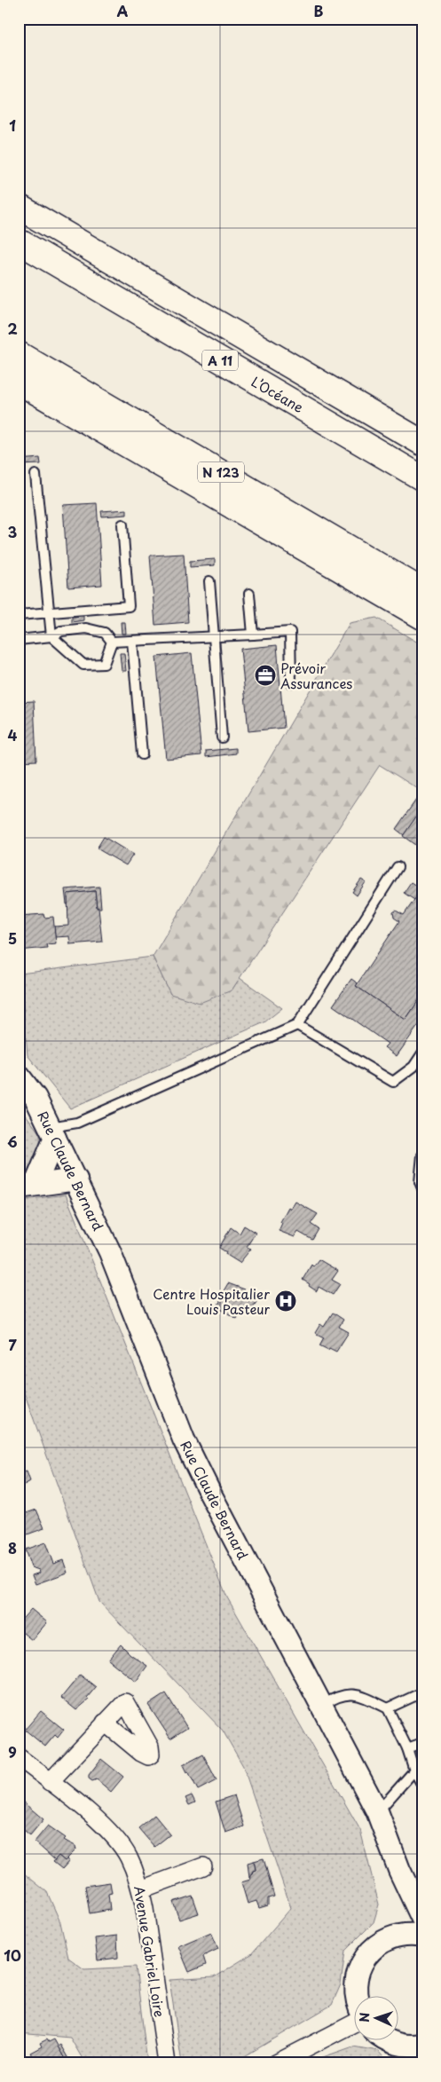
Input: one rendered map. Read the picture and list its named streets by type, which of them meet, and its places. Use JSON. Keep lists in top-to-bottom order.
{
  "streets": {
    "main road": ["A 11", "L’Océane", "N 123"],
    "street": ["Rue Claude Bernard", "Avenue Gabriel Loire"]
  },
  "places": {
    "office": ["Prévoir Assurances"],
    "hospital": ["Centre Hospitalier Louis Pasteur"]
  },
  "north": "left",
  "grid": {
    "columns": ["A", "B"],
    "rows": [
      "1",
      "2",
      "3",
      "4",
      "5",
      "6",
      "7",
      "8",
      "9",
      "10"
    ]
  }
}
